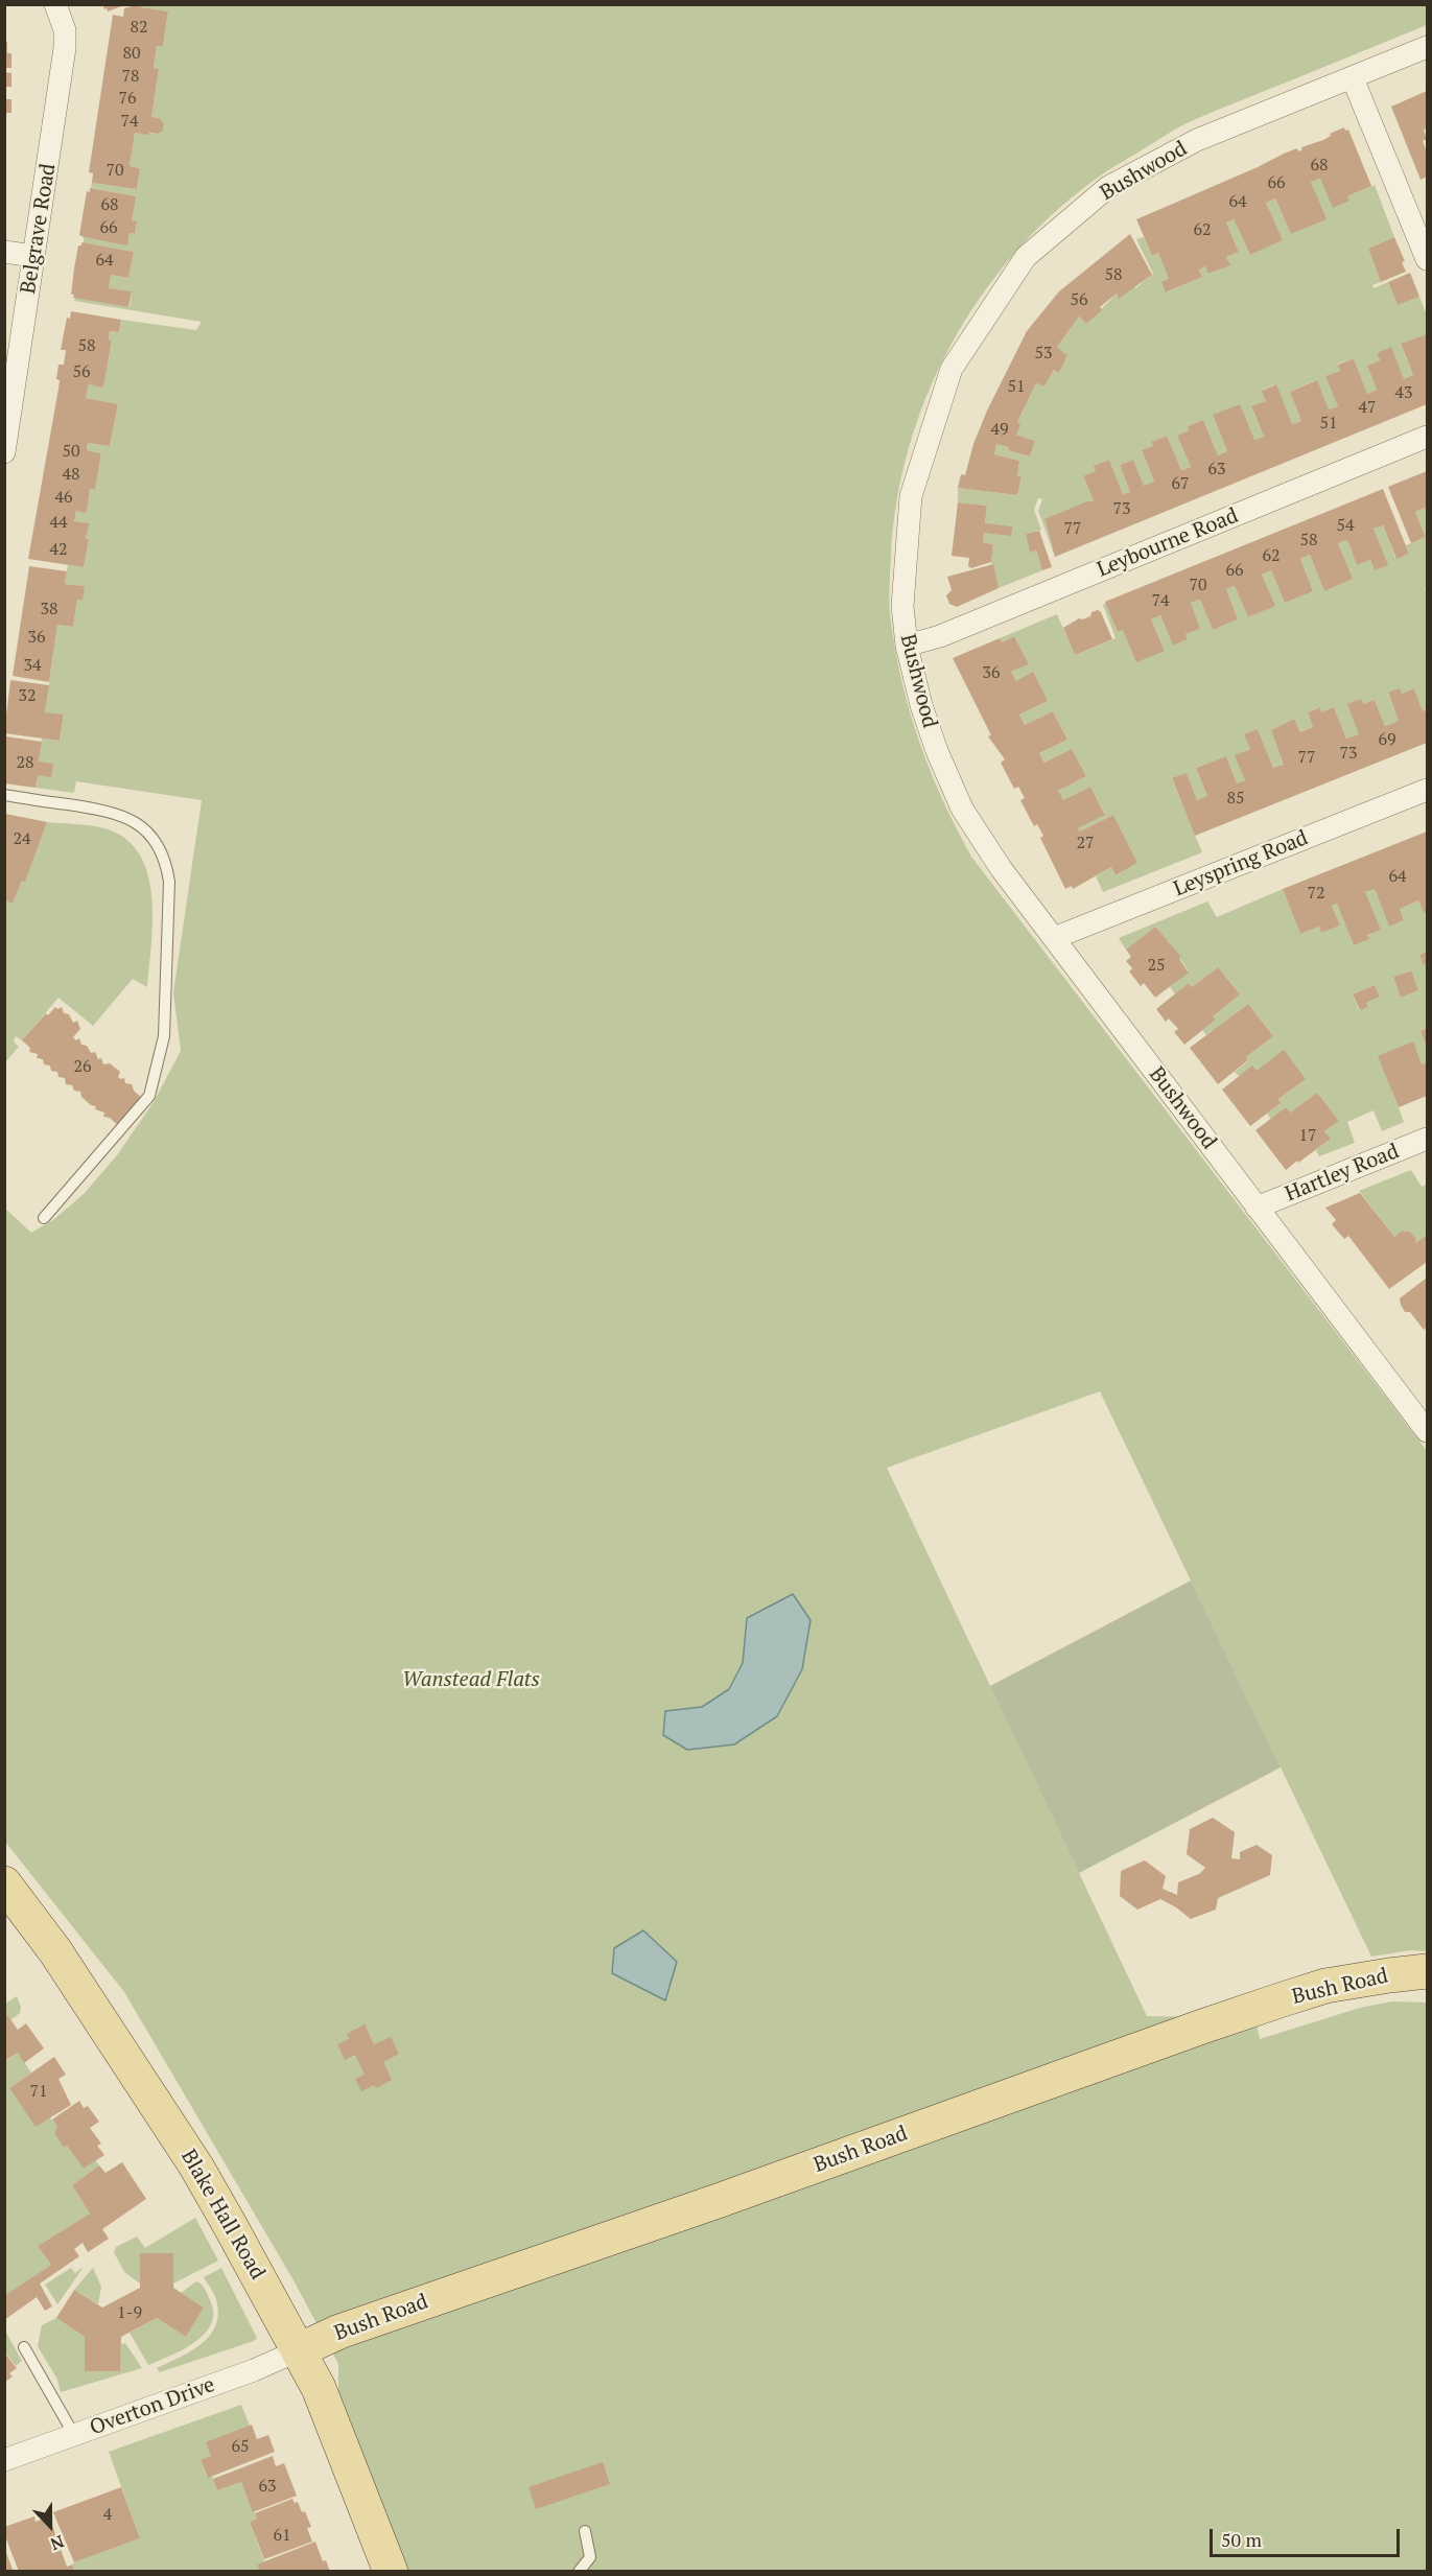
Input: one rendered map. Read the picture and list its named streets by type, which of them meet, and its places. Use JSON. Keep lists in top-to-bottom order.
{
  "streets": {
    "main road": ["Bush Road", "Blake Hall Road"],
    "street": [
      "Bushwood",
      "Belgrave Road",
      "Leybourne Road",
      "Leyspring Road",
      "Hartley Road",
      "Overton Drive"
    ]
  },
  "crossings": [
    ["Bushwood", "Leybourne Road"],
    ["Bushwood", "Leyspring Road"],
    ["Bushwood", "Hartley Road"],
    ["Bush Road", "Blake Hall Road"],
    ["Bush Road", "Overton Drive"],
    ["Blake Hall Road", "Overton Drive"]
  ],
  "parks": ["Wanstead Flats"],
  "house_numbers": [
    "82",
    "80",
    "78",
    "76",
    "74",
    "68",
    "70",
    "66",
    "64",
    "68",
    "66",
    "62",
    "64",
    "58",
    "56",
    "58",
    "53",
    "56",
    "51",
    "43",
    "47",
    "51",
    "49",
    "50",
    "63",
    "48",
    "67",
    "46",
    "73",
    "44",
    "54",
    "77",
    "58",
    "42",
    "62",
    "66",
    "70",
    "74",
    "38",
    "36",
    "34",
    "36",
    "32",
    "69",
    "73",
    "77",
    "28",
    "85",
    "24",
    "27",
    "64",
    "72",
    "25",
    "26",
    "17",
    "71",
    "1-9",
    "65",
    "63",
    "4",
    "61"
  ],
  "scale_bar": "50 m",
  "north": "bottom"
}
